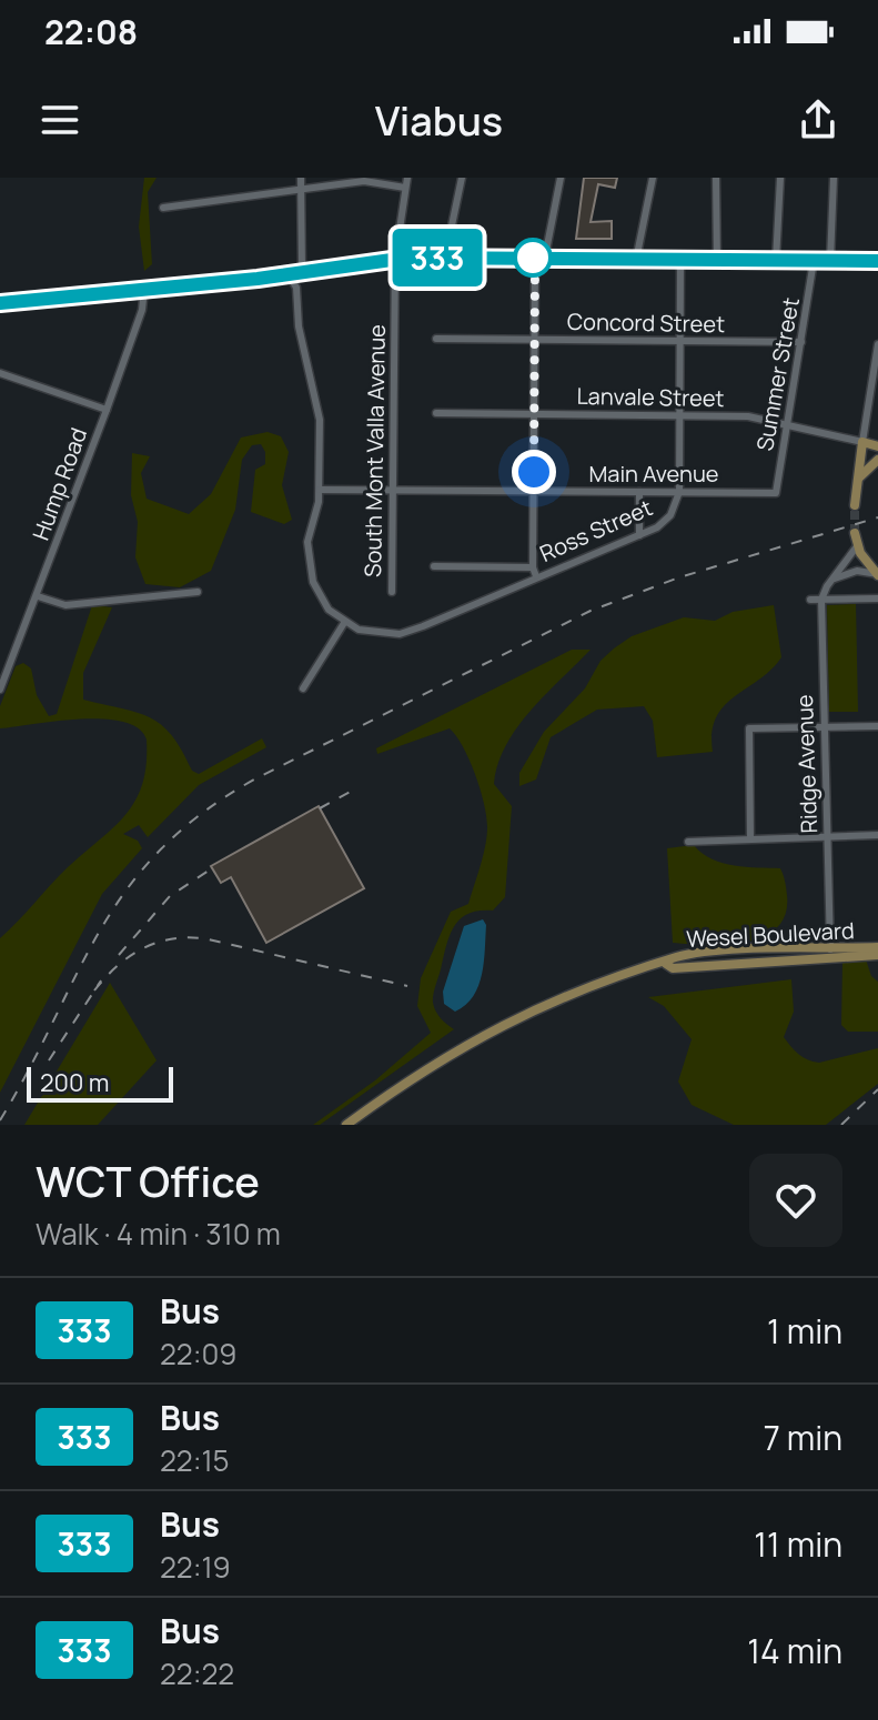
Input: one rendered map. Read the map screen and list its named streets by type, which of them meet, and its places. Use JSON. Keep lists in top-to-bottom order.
{
  "streets": {
    "main road": ["Wesel Boulevard"],
    "street": [
      "Concord Street",
      "Summer Street",
      "Lanvale Street",
      "South Mont Valla Avenue",
      "Main Avenue",
      "Hump Road",
      "Ross Street",
      "Ridge Avenue"
    ]
  },
  "crossings": [
    ["Concord Street", "Summer Street"],
    ["Concord Street", "Ross Street"],
    ["Summer Street", "Lanvale Street"],
    ["Summer Street", "Main Avenue"],
    ["Lanvale Street", "Ross Street"],
    ["South Mont Valla Avenue", "Main Avenue"],
    ["Main Avenue", "Ross Street"],
    ["Ridge Avenue", "Wesel Boulevard"]
  ],
  "lines": ["bus line 333"],
  "scale_bar": "200 m",
  "page": {
    "status": "22:08",
    "header": "Viabus",
    "on_map": "333",
    "scale": "200 m",
    "heading": ["WCT Office", "Walk · 4 min · 310 m"],
    "list": [
      {
        "mark": "333",
        "name": "Bus",
        "note": "22:09",
        "value": "1 min"
      },
      {
        "mark": "333",
        "name": "Bus",
        "note": "22:15",
        "value": "7 min"
      },
      {
        "mark": "333",
        "name": "Bus",
        "note": "22:19",
        "value": "11 min"
      },
      {
        "mark": "333",
        "name": "Bus",
        "note": "22:22",
        "value": "14 min"
      }
    ]
  }
}
